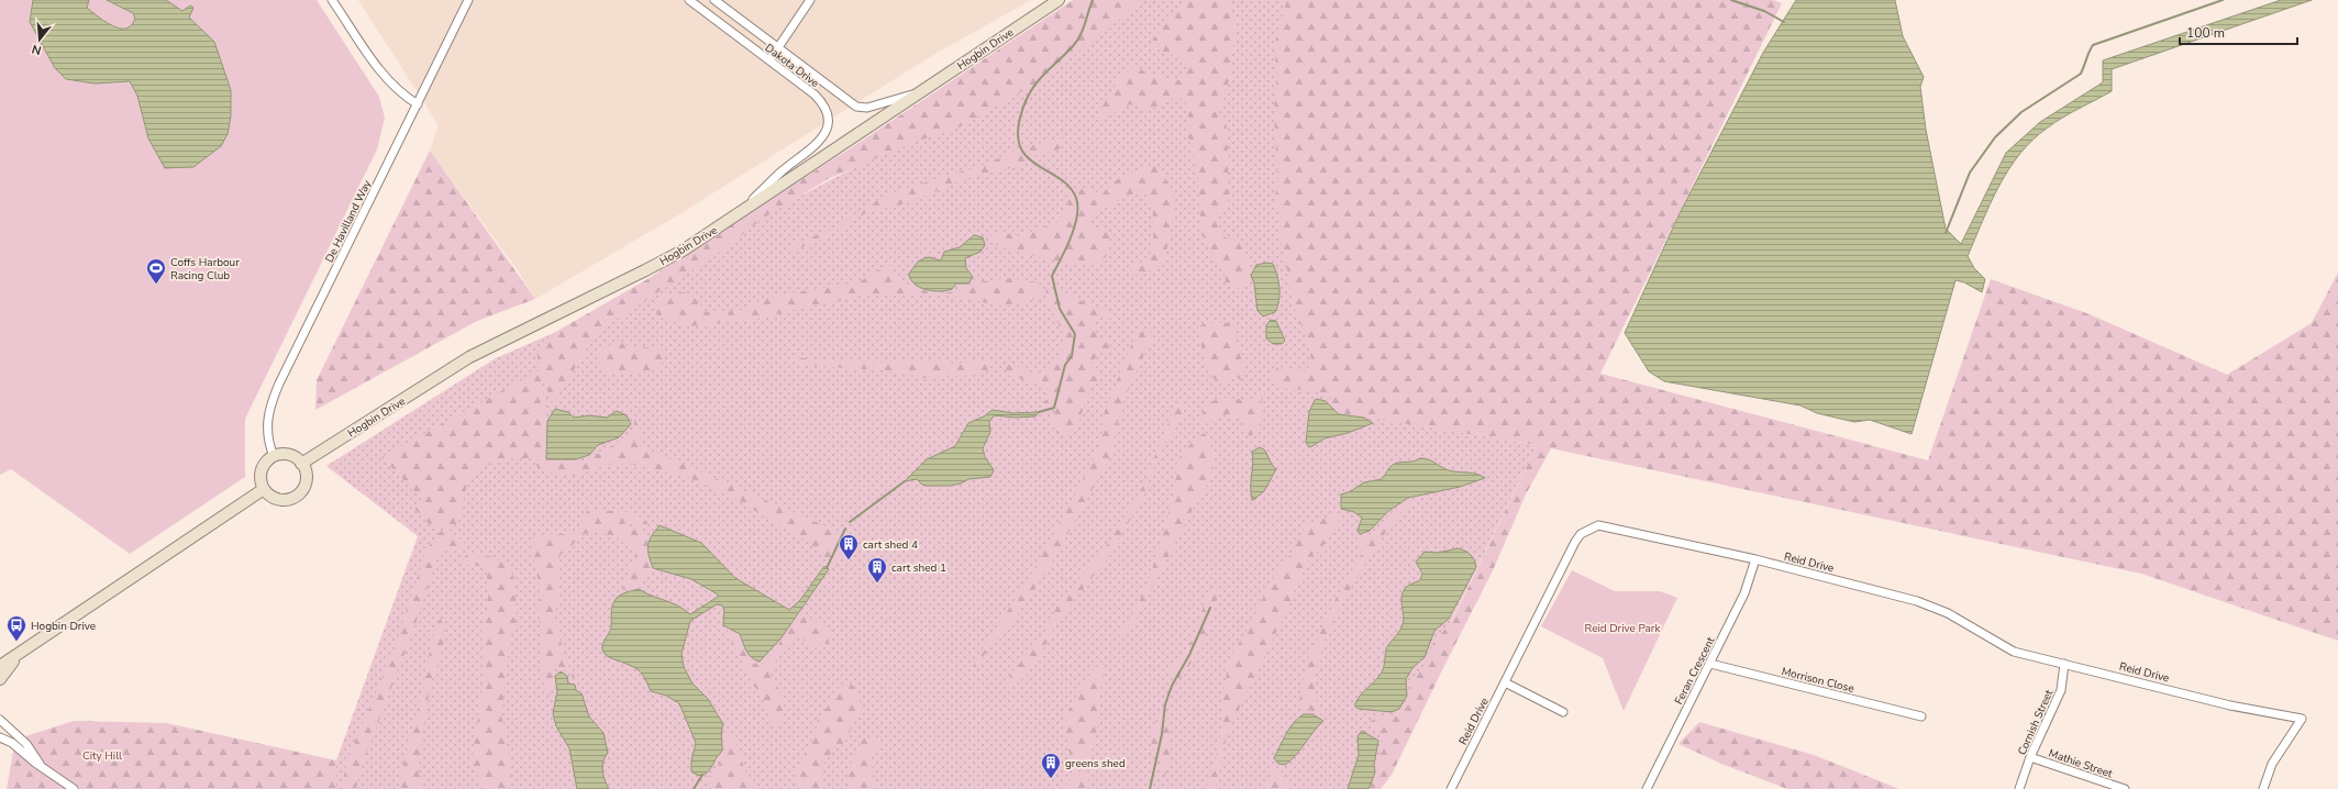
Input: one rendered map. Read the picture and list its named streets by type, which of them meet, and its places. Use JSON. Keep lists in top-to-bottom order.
{
  "streets": {
    "main road": ["Hogbin Drive"],
    "street": [
      "Dakota Drive",
      "De Havilland Way",
      "Reid Drive",
      "Feran Crescent",
      "Morrison Close",
      "Cornish Street",
      "Mathie Street"
    ]
  },
  "crossings": [
    ["Hogbin Drive", "Dakota Drive"],
    ["Hogbin Drive", "De Havilland Way"],
    ["Reid Drive", "Feran Crescent"],
    ["Reid Drive", "Cornish Street"],
    ["Feran Crescent", "Morrison Close"],
    ["Cornish Street", "Mathie Street"]
  ],
  "parks": ["Reid Drive Park", "City Hill"],
  "places": {
    "sports": ["Coffs Harbour Racing Club"],
    "building": ["cart shed 4", "cart shed 1", "greens shed"],
    "bus stop": ["Hogbin Drive"]
  },
  "scale_bar": "100 m",
  "north": "bottom"
}
